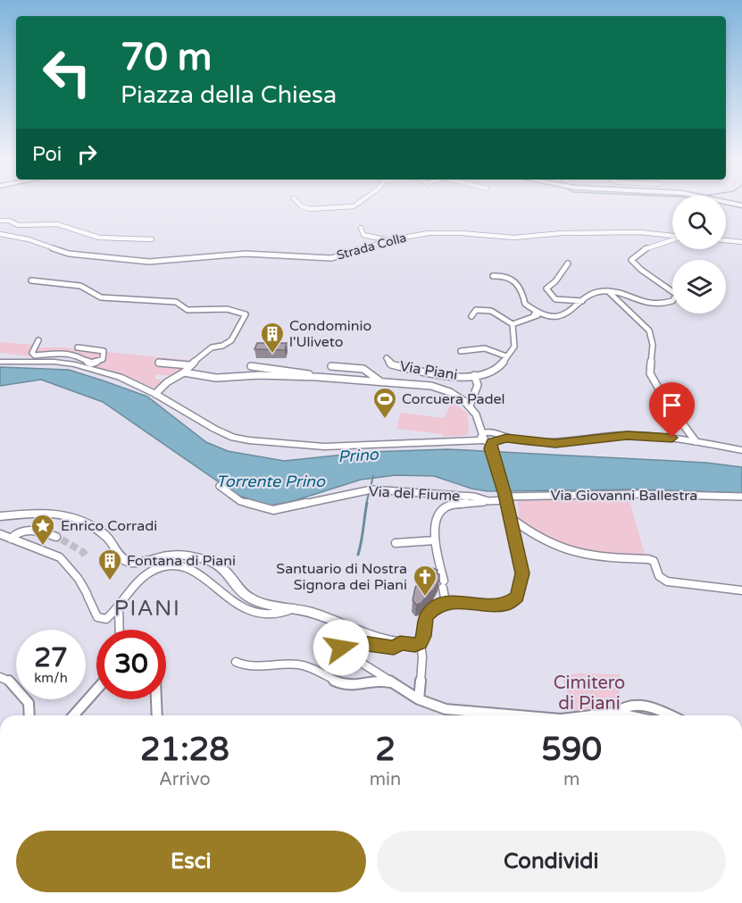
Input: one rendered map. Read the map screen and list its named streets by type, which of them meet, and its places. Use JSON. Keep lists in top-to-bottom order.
{
  "streets": {
    "street": [
      "Strada Colla",
      "Via Piani",
      "Via del Fiume",
      "Via Giovanni Ballestra"
    ]
  },
  "crossings": [
    ["Via del Fiume", "Via Giovanni Ballestra"]
  ],
  "districts": ["PIANI"],
  "water": ["Prino", "Torrente Prino"],
  "parks": ["Cimitero di Piani"],
  "places": {
    "building": ["Condominio l'Uliveto", "Fontana di Piani"],
    "sports": ["Corcuera Padel"],
    "place": ["Enrico Corradi"],
    "church": ["Santuario di Nostra Signora dei Piani"]
  },
  "page": {
    "turn": ["70 m", "Piazza della Chiesa"],
    "then": "Poi",
    "speed": "27 km/h",
    "limit": "30",
    "eta": [
      "21:28",
      "Arrivo",
      "2",
      "min",
      "590",
      "m"
    ],
    "buttons": ["Esci", "Condividi"]
  }
}
